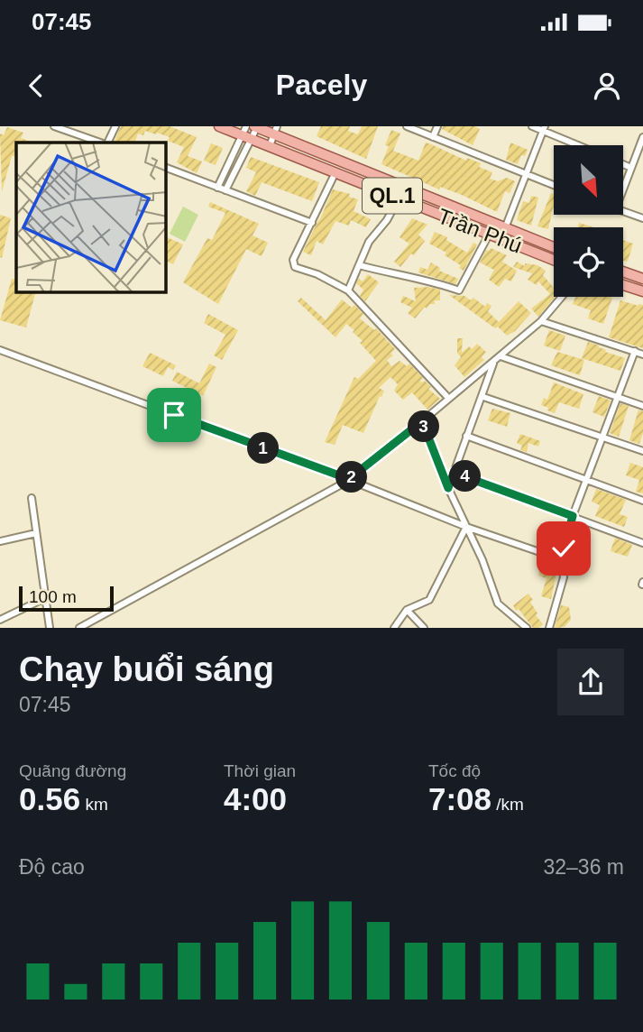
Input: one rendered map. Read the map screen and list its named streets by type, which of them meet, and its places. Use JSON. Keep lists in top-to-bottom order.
{
  "streets": {
    "main road": ["QL.1", "Trần Phú"]
  },
  "scale_bar": "100 m",
  "north": "bottom right",
  "page": {
    "status": "07:45",
    "header": "Pacely",
    "pins": [
      "3",
      "1",
      "4",
      "2"
    ],
    "scale": "100 m",
    "heading": ["Chạy buổi sáng", "07:45"],
    "stats": [
      ["Quãng đường", "0.56 km"],
      ["Thời gian", "4:00"],
      ["Tốc độ", "7:08 /km"]
    ],
    "chart": ["Độ cao", "32–36 m"]
  }
}
